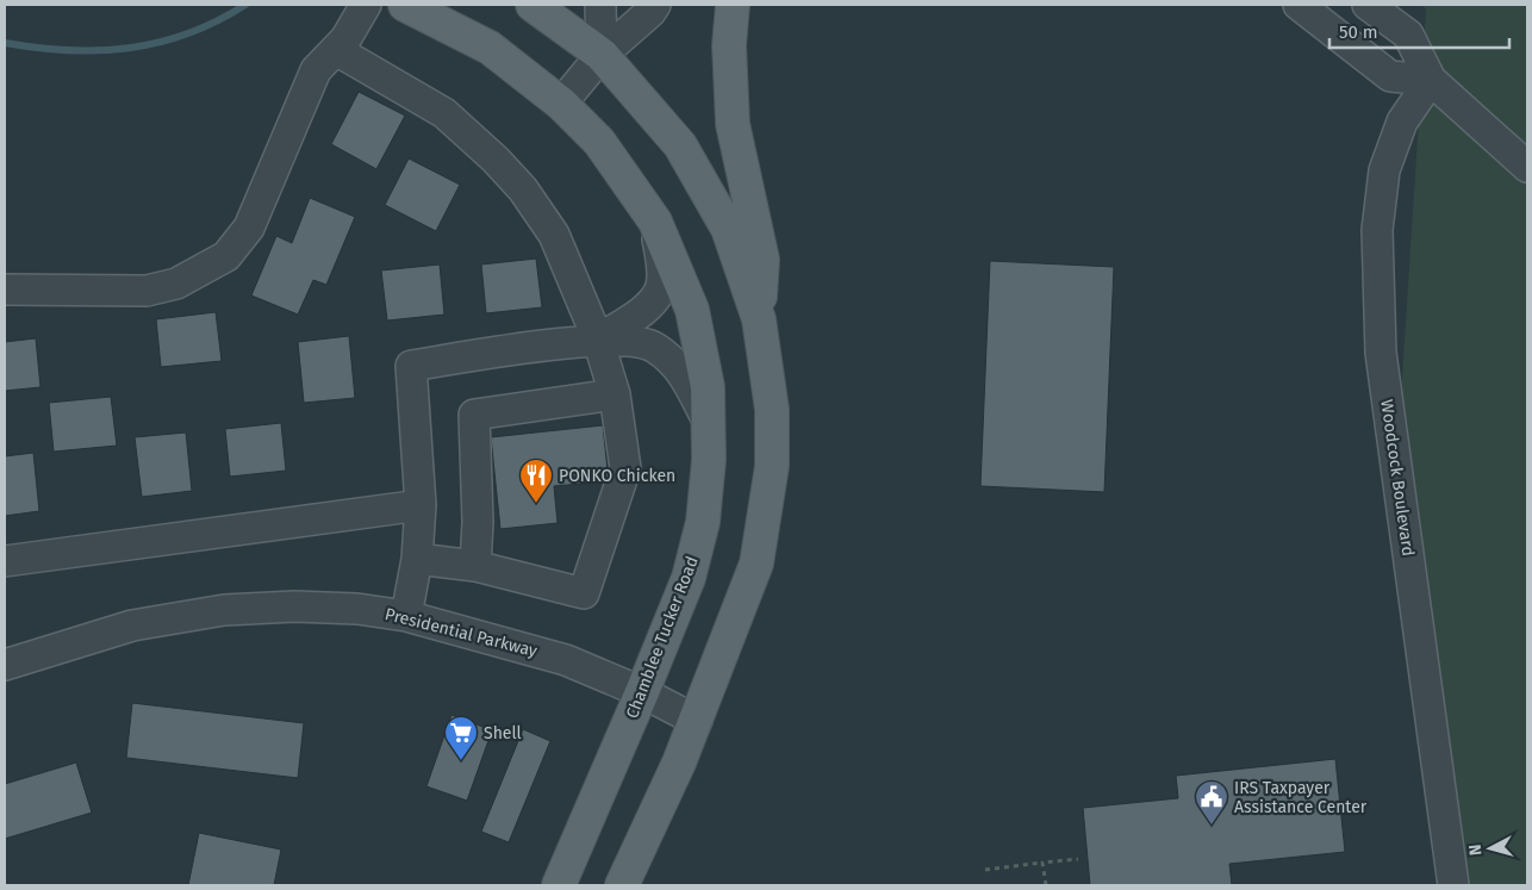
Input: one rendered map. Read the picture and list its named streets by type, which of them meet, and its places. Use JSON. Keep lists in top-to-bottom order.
{
  "streets": {
    "main road": ["Chamblee Tucker Road"],
    "street": ["Woodcock Boulevard", "Presidential Parkway"]
  },
  "crossings": [
    ["Presidential Parkway", "Chamblee Tucker Road"]
  ],
  "places": {
    "restaurant": ["PONKO Chicken"],
    "supermarket": ["Shell"],
    "public building": ["IRS Taxpayer Assistance Center"]
  },
  "scale_bar": "50 m",
  "north": "left"
}
